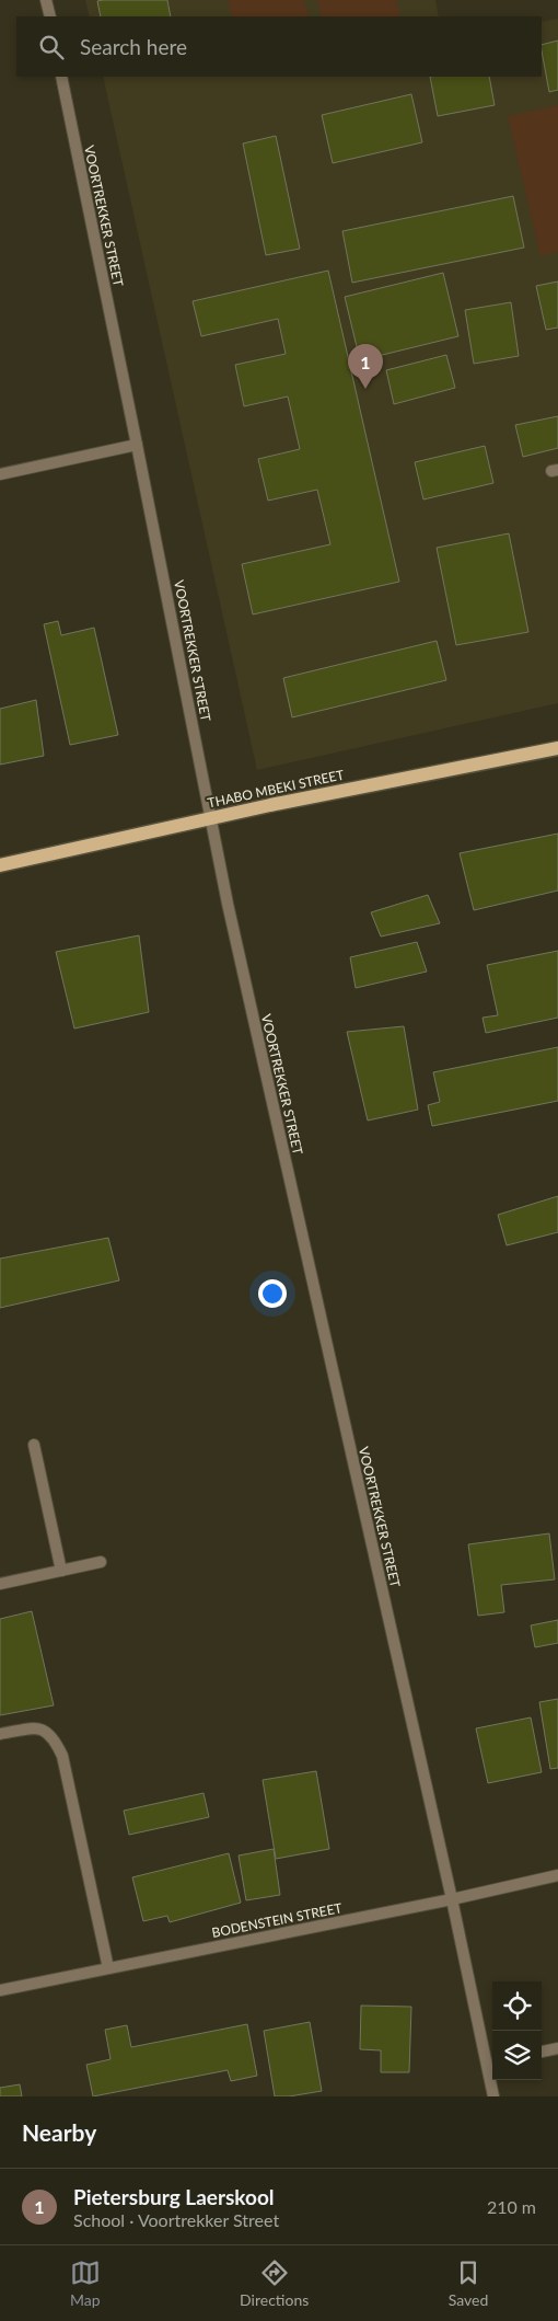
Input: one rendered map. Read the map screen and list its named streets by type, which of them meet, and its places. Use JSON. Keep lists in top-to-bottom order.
{
  "streets": {
    "main road": ["THABO MBEKI STREET"],
    "street": ["VOORTREKKER STREET", "BODENSTEIN STREET"]
  },
  "crossings": [
    ["VOORTREKKER STREET", "THABO MBEKI STREET"],
    ["VOORTREKKER STREET", "BODENSTEIN STREET"]
  ],
  "page": {
    "search": "Search here",
    "pins": "1",
    "heading": "Nearby",
    "list": [
      {
        "mark": "1",
        "name": "Pietersburg Laerskool",
        "note": "School · Voortrekker Street",
        "value": "210 m"
      }
    ],
    "nav": ["Map", "Directions", "Saved"]
  }
}
